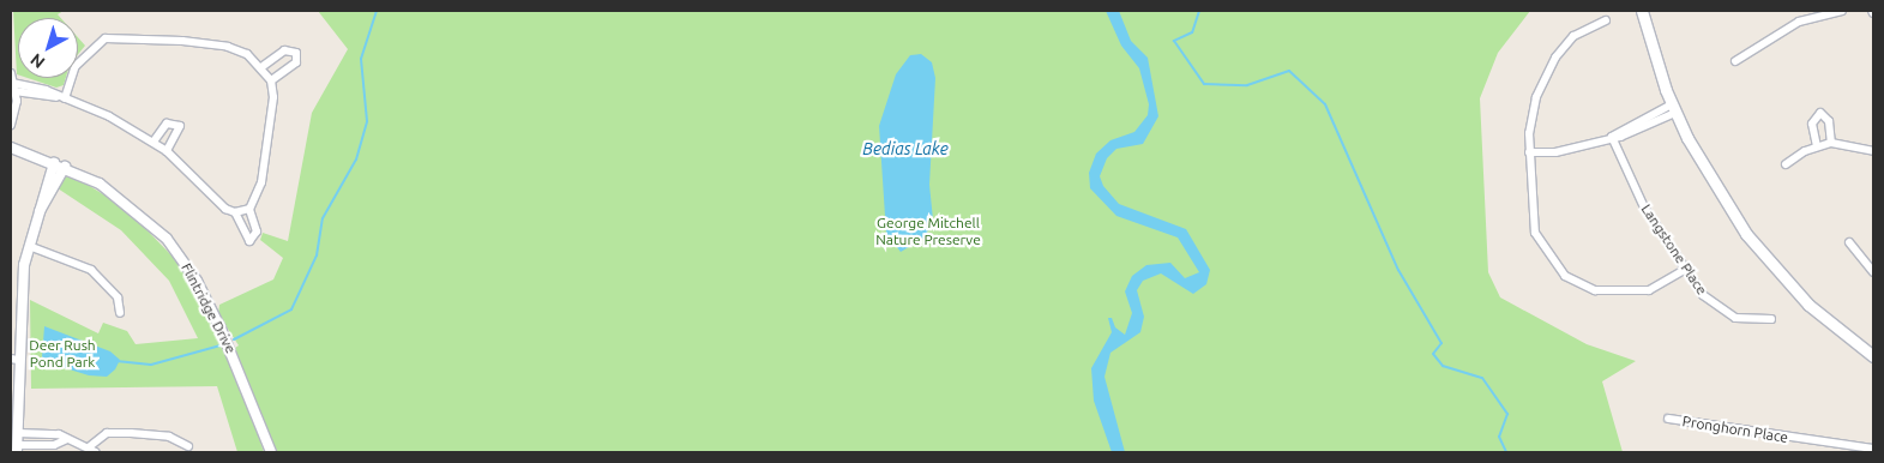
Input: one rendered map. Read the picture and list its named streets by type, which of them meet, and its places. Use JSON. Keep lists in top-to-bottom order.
{
  "streets": {
    "street": ["Langstone Place", "Flintridge Drive", "Pronghorn Place"]
  },
  "water": ["Bedias Lake"],
  "parks": ["George Mitchell Nature Preserve", "Deer Rush Pond Park"],
  "north": "bottom left"
}
